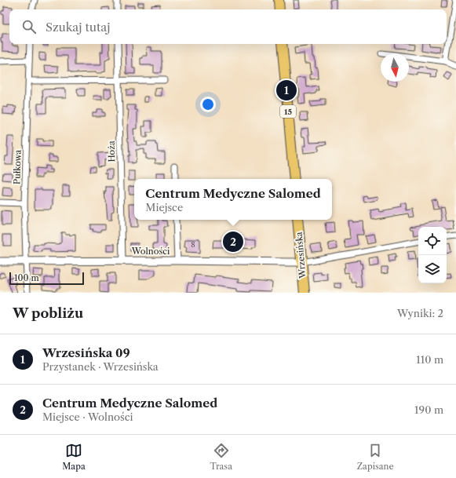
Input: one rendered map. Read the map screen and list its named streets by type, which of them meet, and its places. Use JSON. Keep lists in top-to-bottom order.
{
  "streets": {
    "main road": ["15", "Wrzesińska"],
    "street": ["Hoża", "Pułkowa", "Wolności"]
  },
  "crossings": [
    ["Hoża", "Wolności"],
    ["Pułkowa", "Wolności"],
    ["Wolności", "Wrzesińska"]
  ],
  "house_numbers": ["8"],
  "scale_bar": "100 m",
  "north": "bottom",
  "page": {
    "search": "Szukaj tutaj",
    "pins": ["1", "2"],
    "popup": ["Centrum Medyczne Salomed", "Miejsce"],
    "scale": "100 m",
    "heading": ["W pobliżu", "Wyniki: 2"],
    "list": [
      {
        "mark": "1",
        "name": "Wrzesińska 09",
        "note": "Przystanek · Wrzesińska",
        "value": "110 m"
      },
      {
        "mark": "2",
        "name": "Centrum Medyczne Salomed",
        "note": "Miejsce · Wolności",
        "value": "190 m"
      }
    ],
    "nav": ["Mapa", "Trasa", "Zapisane"]
  }
}
